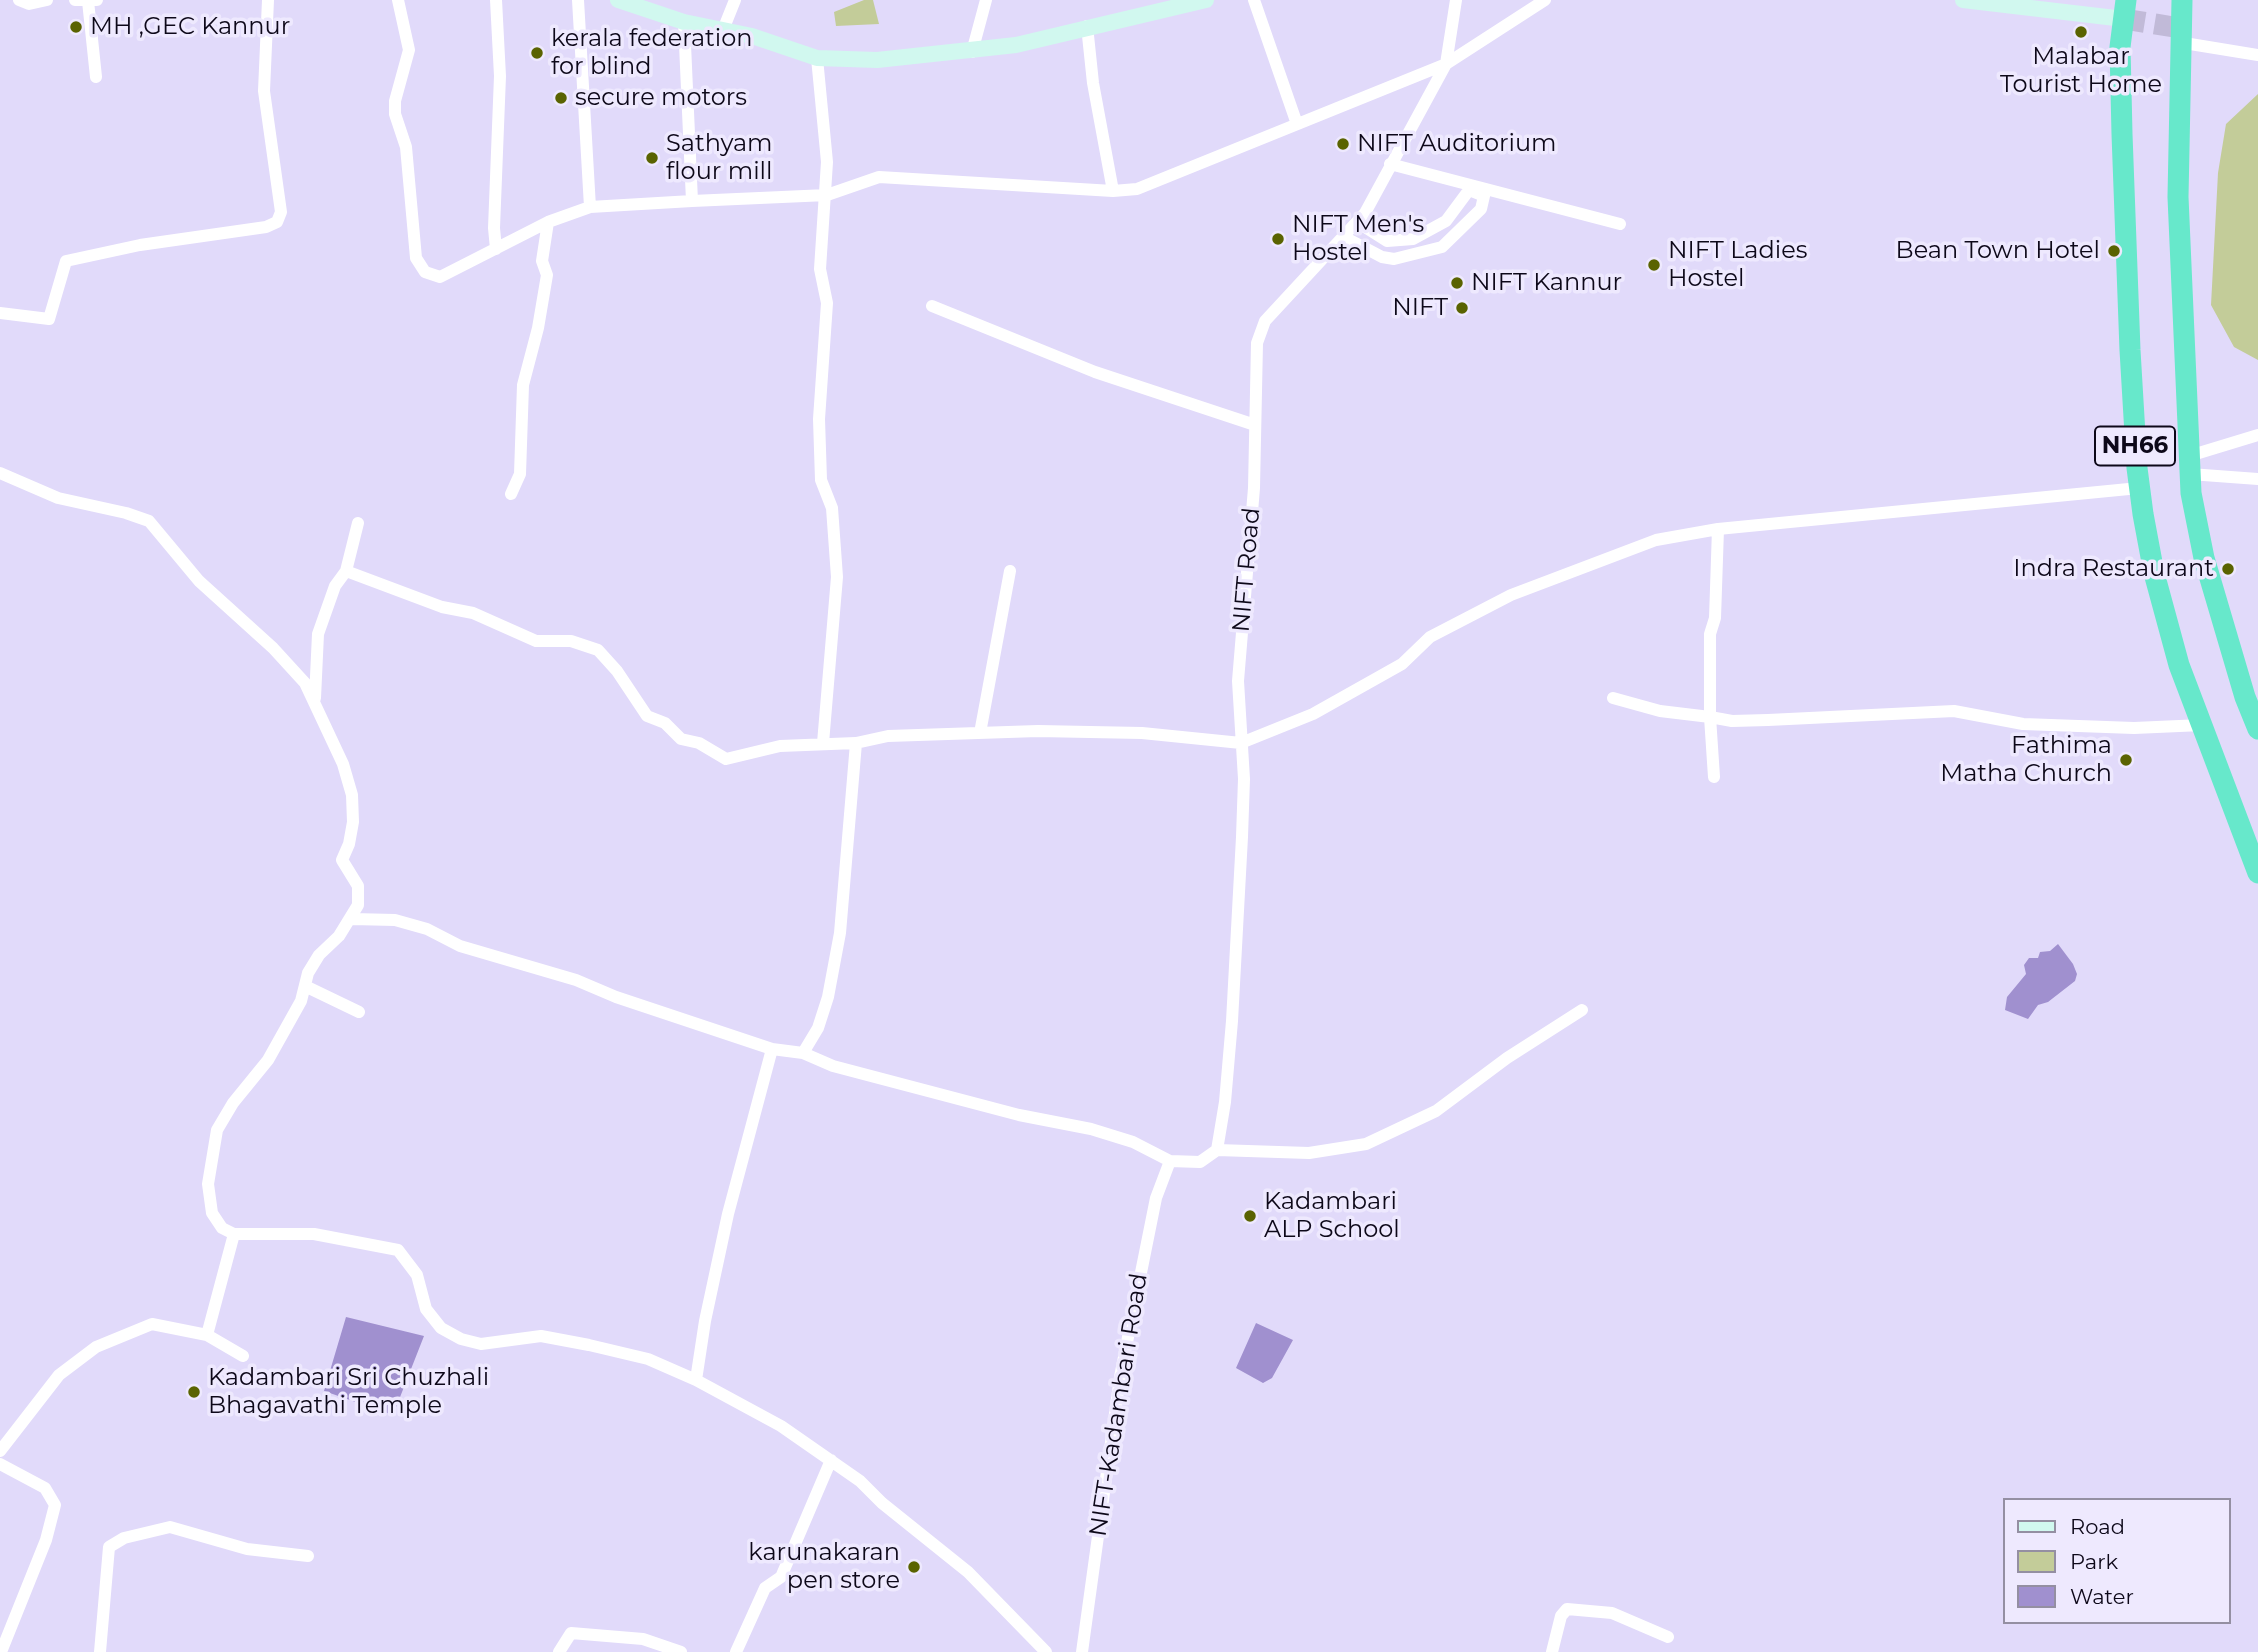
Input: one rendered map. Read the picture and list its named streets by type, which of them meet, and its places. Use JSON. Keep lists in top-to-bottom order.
{
  "streets": {
    "highway": ["NH66"],
    "street": ["NIFT Road", "NIFT-Kadambari Road"]
  },
  "places": [
    "MH ,GEC Kannur",
    "Malabar Tourist Home",
    "kerala federation for blind",
    "secure motors",
    "NIFT Auditorium",
    "Sathyam flour mill",
    "NIFT Men's Hostel",
    "Bean Town Hotel",
    "NIFT Ladies Hostel",
    "NIFT Kannur",
    "NIFT",
    "Indra Restaurant",
    "Fathima Matha Church",
    "Kadambari ALP School",
    "Kadambari Sri Chuzhali Bhagavathi Temple",
    "karunakaran pen store"
  ],
  "legend": ["Road", "Park", "Water"]
}
